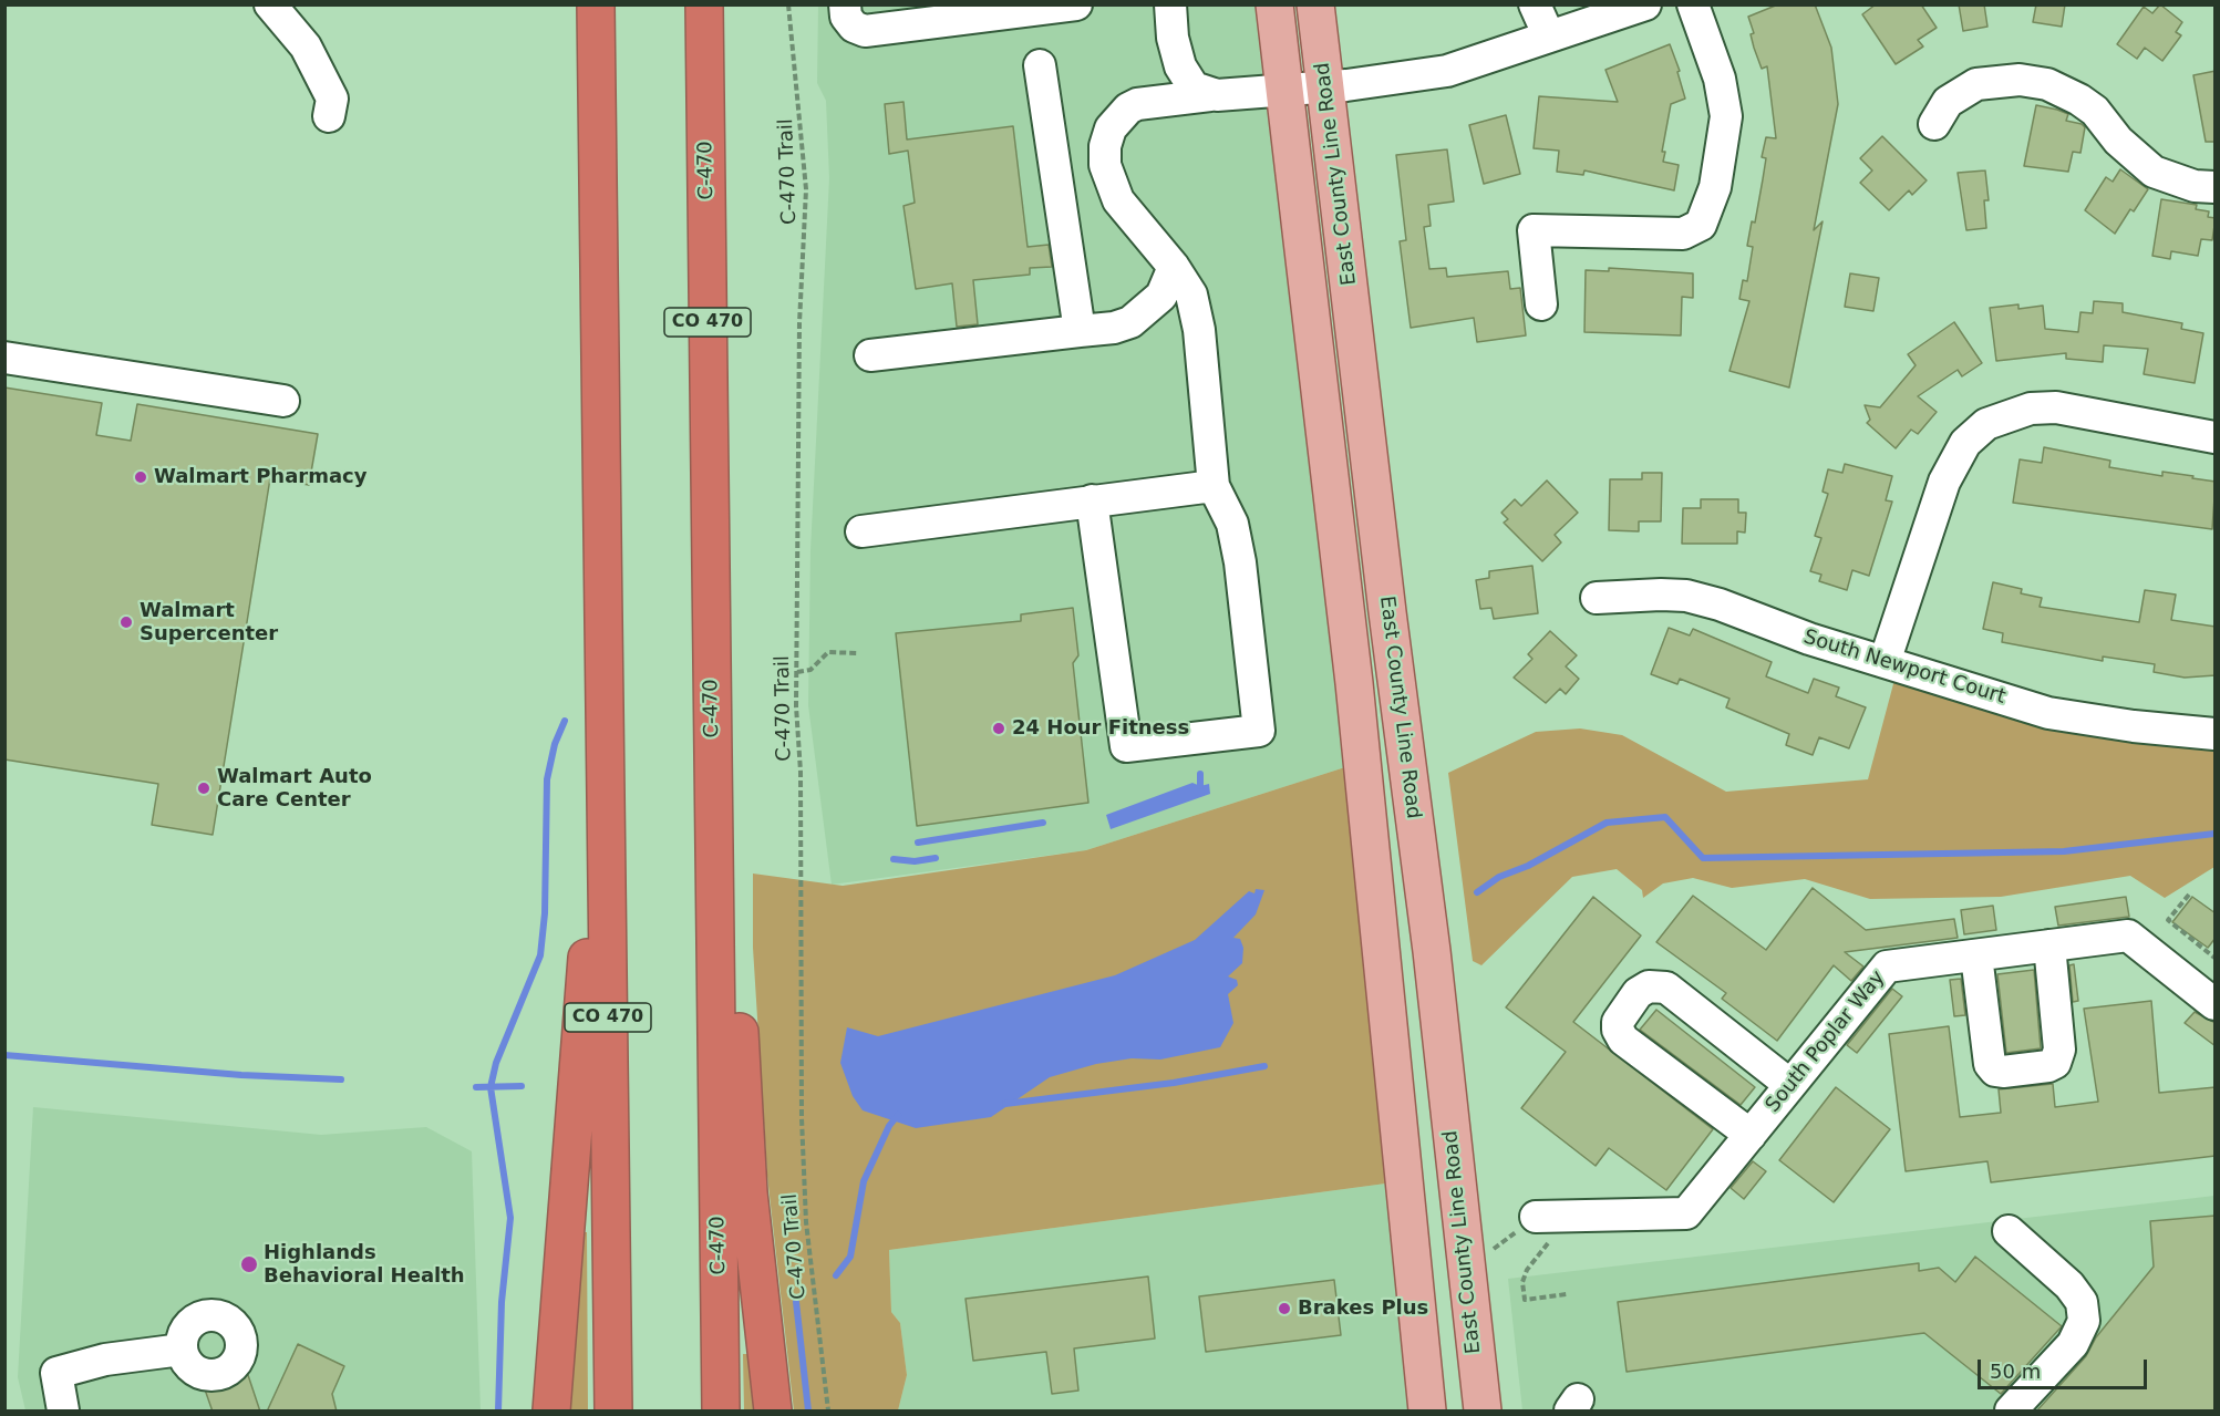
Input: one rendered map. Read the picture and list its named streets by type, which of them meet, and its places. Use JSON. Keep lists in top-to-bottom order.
{
  "streets": {
    "highway": ["C-470", "CO 470"],
    "main road": ["East County Line Road"],
    "street": ["South Newport Court", "South Poplar Way"],
    "path": ["C-470 Trail"]
  },
  "places": [
    "Walmart Pharmacy",
    "Walmart Supercenter",
    "24 Hour Fitness",
    "Walmart Auto Care Center",
    "Highlands Behavioral Health",
    "Brakes Plus"
  ],
  "scale_bar": "50 m"
}
